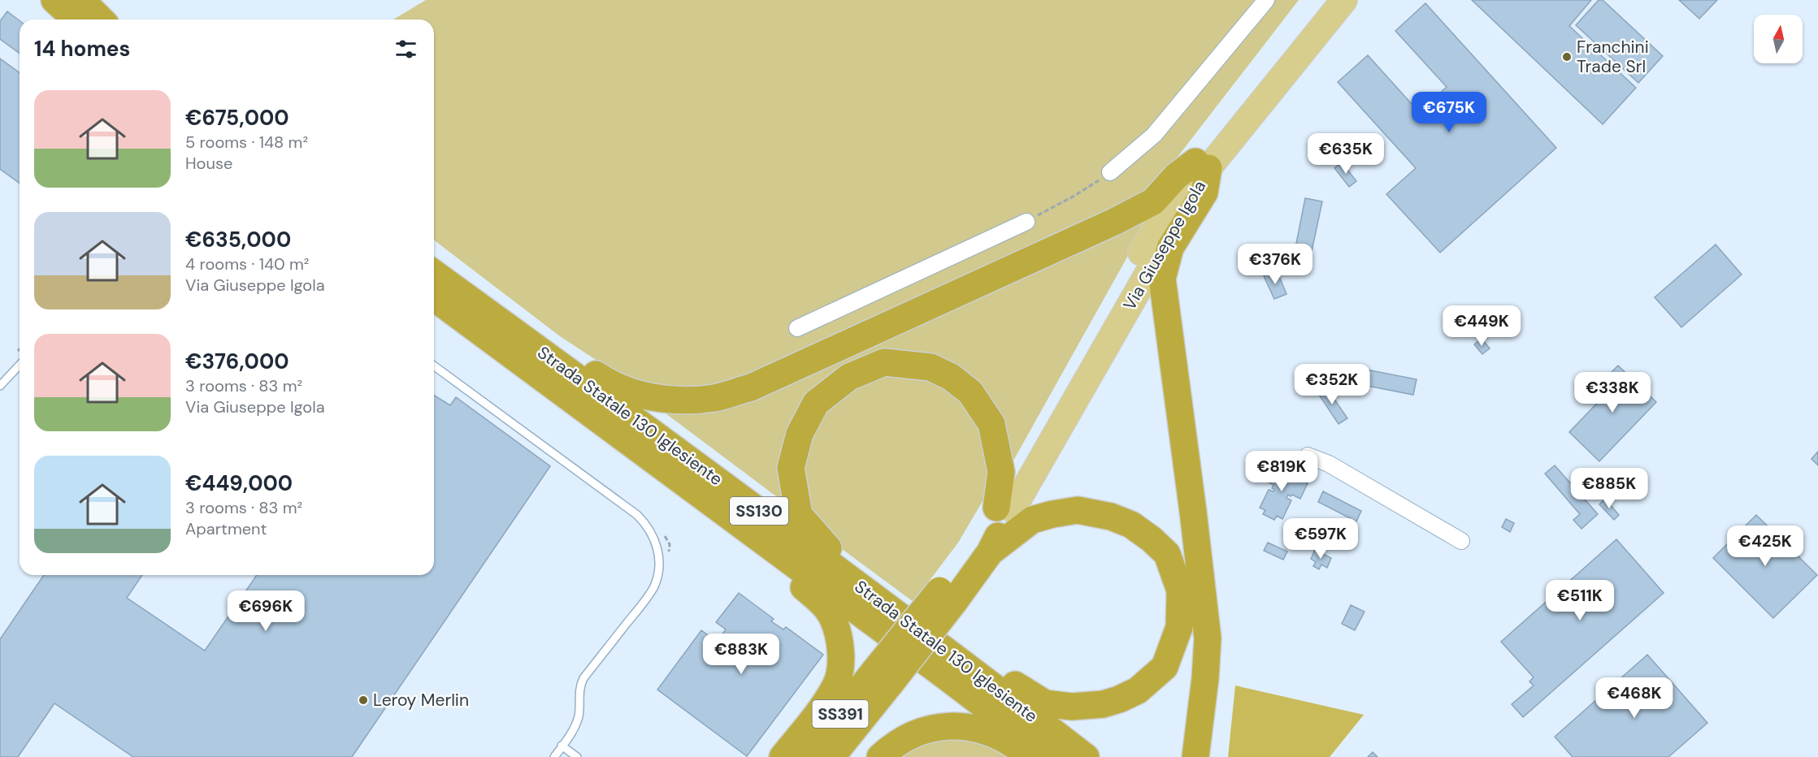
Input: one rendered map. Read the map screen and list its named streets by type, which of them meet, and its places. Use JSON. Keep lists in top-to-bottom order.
{
  "streets": {
    "highway": ["Strada Statale 130 Iglesiente", "SS130", "SS391"],
    "main road": ["Via Giuseppe Igola"]
  },
  "crossings": [
    ["Via Giuseppe Igola", "SS391"]
  ],
  "places": ["Franchini Trade Srl", "Leroy Merlin"],
  "north": "top",
  "page": {
    "heading": "14 homes",
    "list": [
      {
        "name": "€675,000",
        "note": "5 rooms · 148 m² · House"
      },
      {
        "name": "€635,000",
        "note": "4 rooms · 140 m² · Via Giuseppe Igola"
      },
      {
        "name": "€376,000",
        "note": "3 rooms · 83 m² · Via Giuseppe Igola"
      },
      {
        "name": "€449,000",
        "note": "3 rooms · 83 m² · Apartment"
      }
    ],
    "price": [
      "€675K",
      "€635K",
      "€376K",
      "€449K",
      "€352K",
      "€338K",
      "€819K",
      "€885K",
      "€597K",
      "€425K",
      "€511K",
      "€696K",
      "€883K",
      "€468K"
    ]
  }
}
